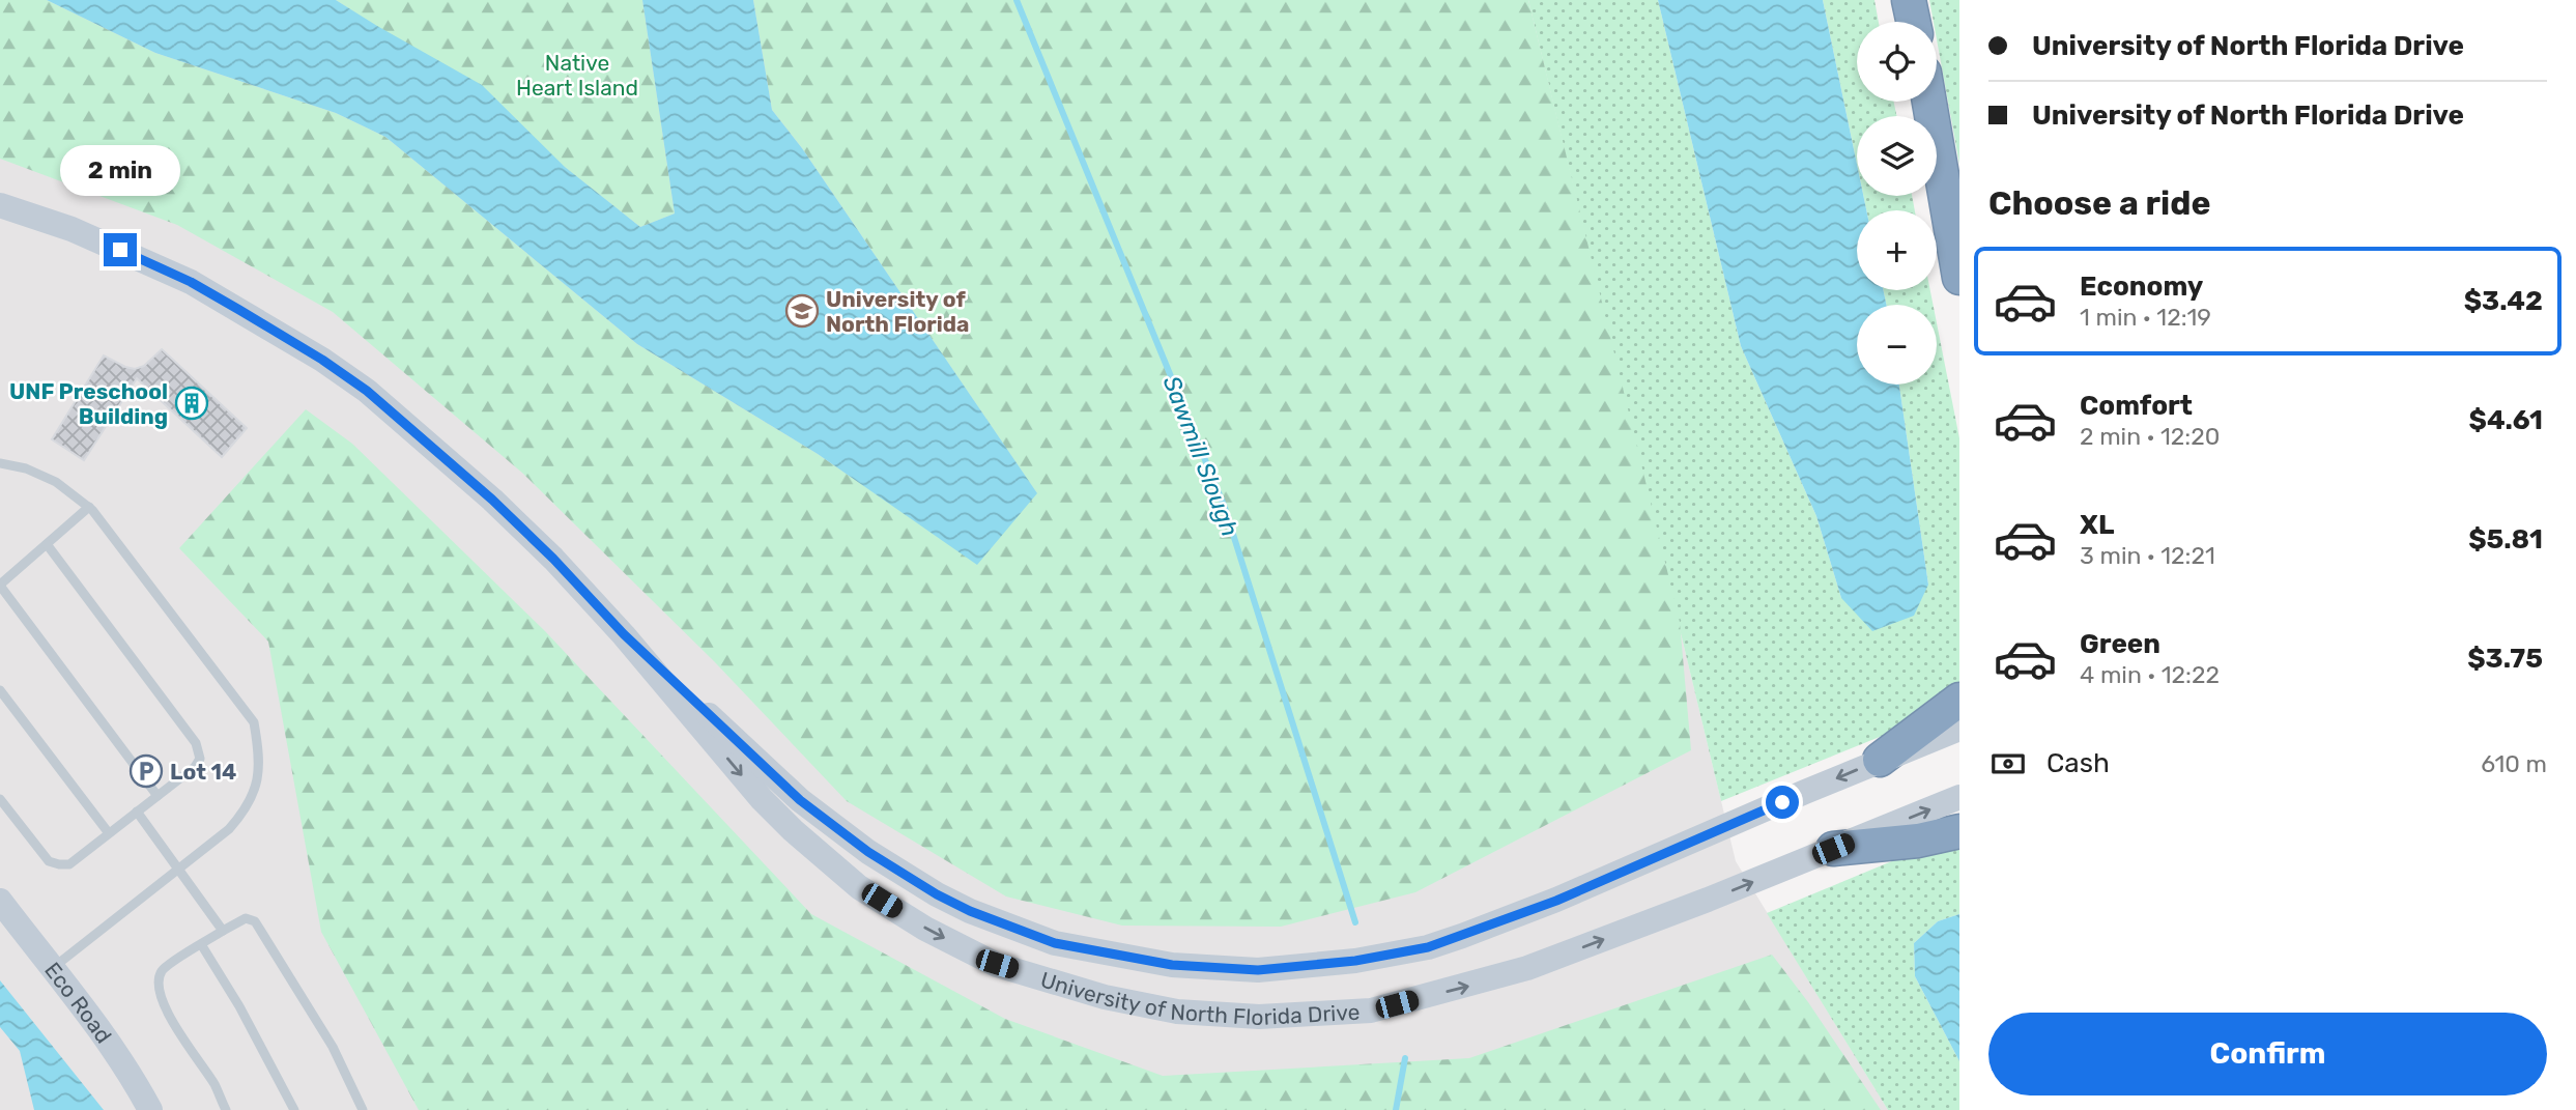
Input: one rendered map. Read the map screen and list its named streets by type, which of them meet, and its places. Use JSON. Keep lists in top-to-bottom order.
{
  "streets": {
    "street": ["University of North Florida Drive", "Eco Road"]
  },
  "water": ["Sawmill Slough"],
  "parks": ["Native Heart Island"],
  "places": {
    "school or university": ["University of North Florida"],
    "building": ["UNF Preschool Building"],
    "parking": ["Lot 14"]
  },
  "page": {
    "banner": ["University of North Florida Drive", "University of North Florida Drive"],
    "map_buttons": ["+", "−"],
    "bubble": "2 min",
    "heading": "Choose a ride",
    "list": [
      {
        "name": "Economy",
        "note": "1 min · 12:19",
        "value": "$3.42"
      },
      {
        "name": "Comfort",
        "note": "2 min · 12:20",
        "value": "$4.61"
      },
      {
        "name": "XL",
        "note": "3 min · 12:21",
        "value": "$5.81"
      },
      {
        "name": "Green",
        "note": "4 min · 12:22",
        "value": "$3.75"
      }
    ],
    "pay": ["Cash", "610 m"],
    "buttons": "Confirm"
  }
}
